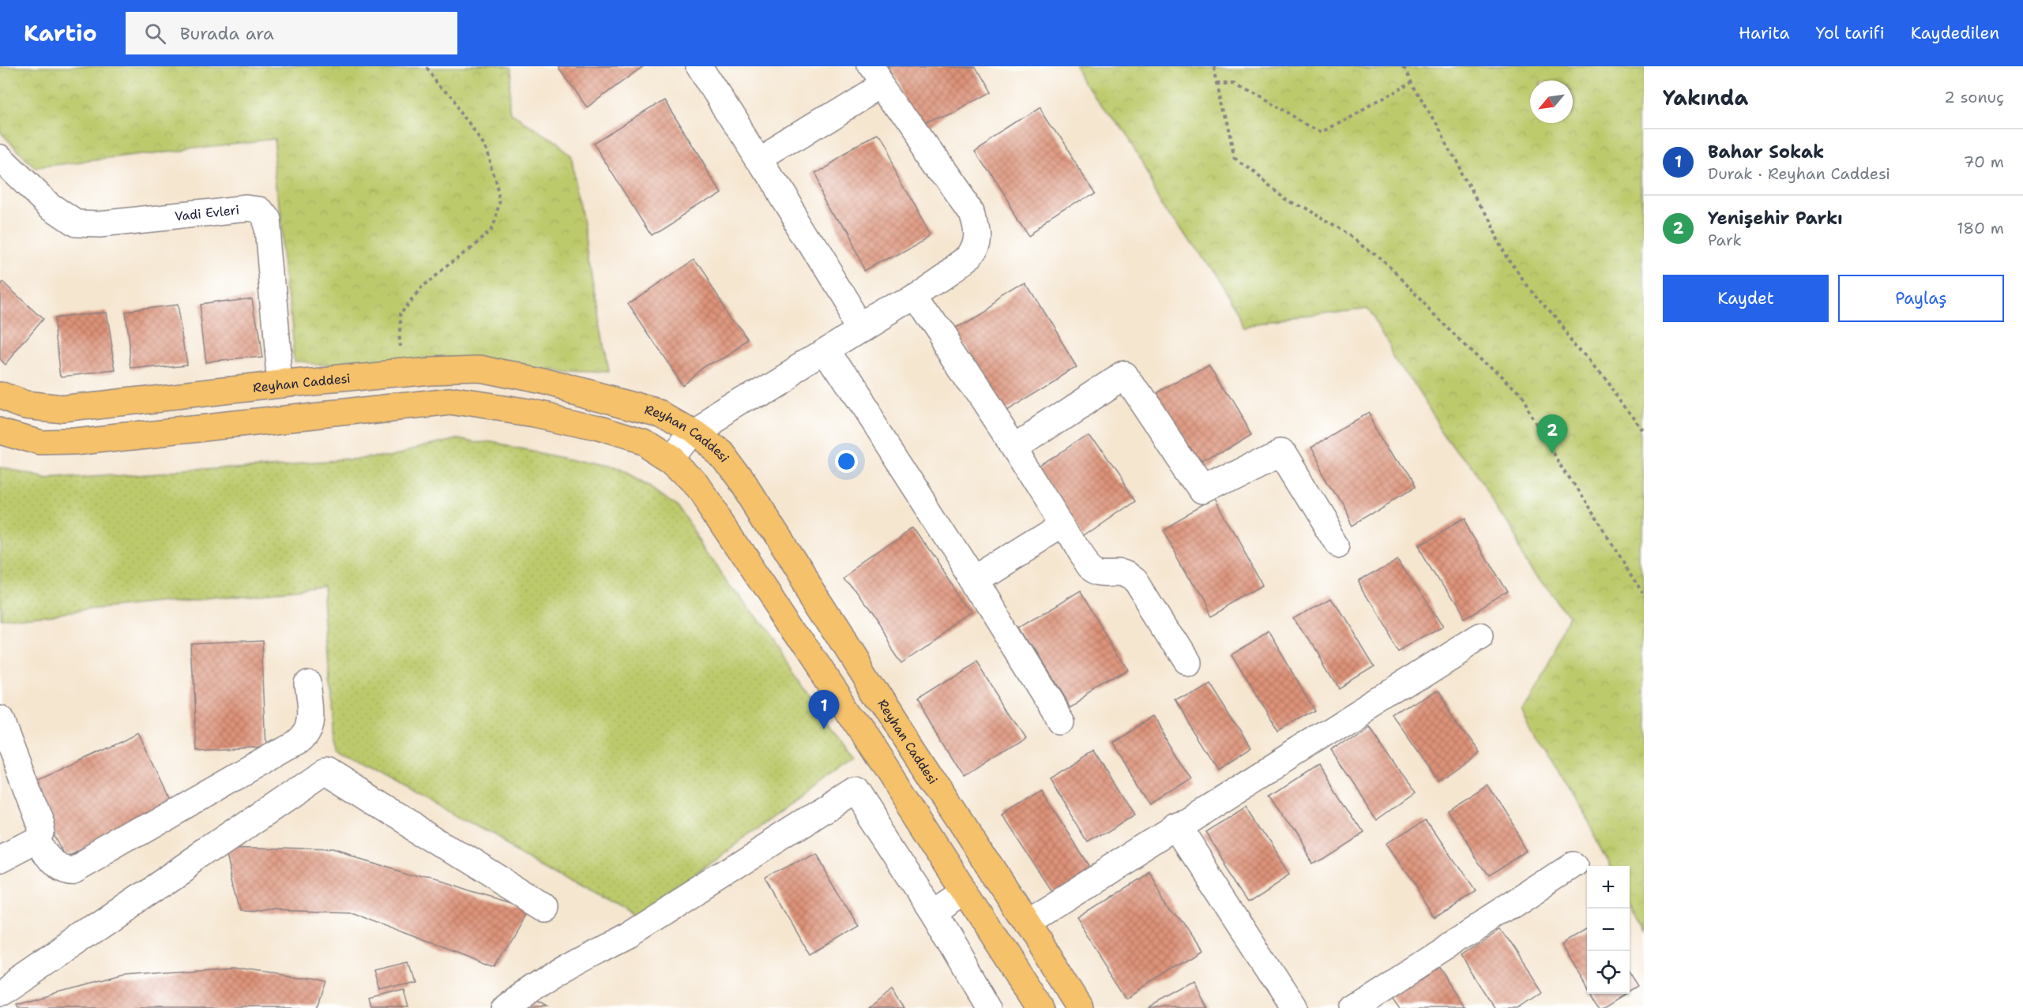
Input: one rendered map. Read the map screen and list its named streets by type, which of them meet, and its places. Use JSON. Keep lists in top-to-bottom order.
{
  "streets": {
    "main road": ["Reyhan Caddesi"],
    "lane": ["Vadi Evleri"]
  },
  "crossings": [
    ["Vadi Evleri", "Reyhan Caddesi"]
  ],
  "north": "bottom left",
  "page": {
    "header": "Kartio",
    "search": "Burada ara",
    "nav": ["Harita", "Yol tarifi", "Kaydedilen"],
    "heading": ["Yakında", "2 sonuç"],
    "list": [
      {
        "mark": "1",
        "name": "Bahar Sokak",
        "note": "Durak · Reyhan Caddesi",
        "value": "70 m"
      },
      {
        "mark": "2",
        "name": "Yenişehir Parkı",
        "note": "Park",
        "value": "180 m"
      }
    ],
    "buttons": ["Kaydet", "Paylaş"],
    "pins": ["2", "1"],
    "map_buttons": ["+", "−"]
  }
}
